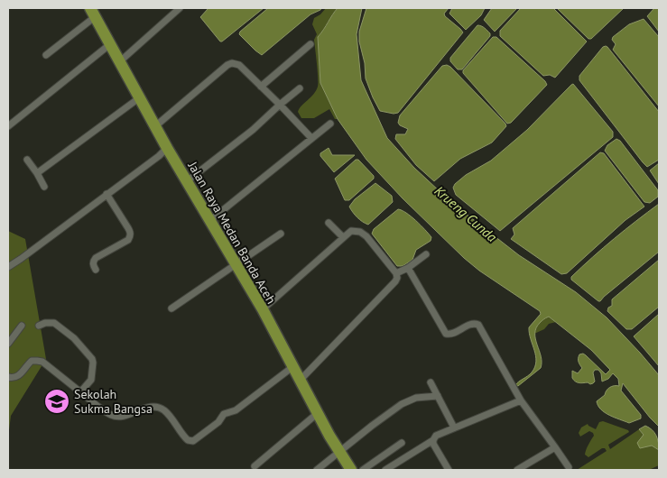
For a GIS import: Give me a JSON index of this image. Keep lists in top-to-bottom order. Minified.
{"streets":{"highway":["Jalan Raya Medan Banda Aceh"]},"water":["Krueng Cunda"],"places":{"school or university":["Sekolah Sukma Bangsa"]}}
